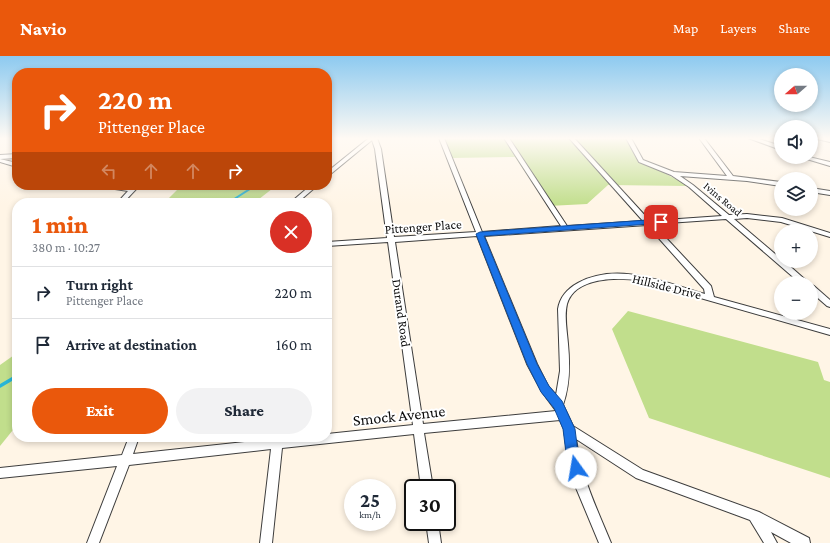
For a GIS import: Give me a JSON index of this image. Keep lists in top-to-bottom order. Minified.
{"streets":{"street":["Ivins Road","Pittenger Place","Hillside Drive","Durand Road","Smock Avenue"]},"crossings":[["Ivins Road","Pittenger Place"],["Pittenger Place","Durand Road"],["Durand Road","Smock Avenue"]],"north":"left","page":{"header":"Navio","nav":["Map","Layers","Share"],"map_buttons":["+","−"],"turn":["220 m","Pittenger Place"],"heading":["1 min","380 m · 10:27"],"list":[{"name":"Turn right","note":"Pittenger Place","value":"220 m"},{"name":"Arrive at destination","value":"160 m"}],"buttons":["Exit","Share"],"speed":"25 km/h","limit":"30"}}
